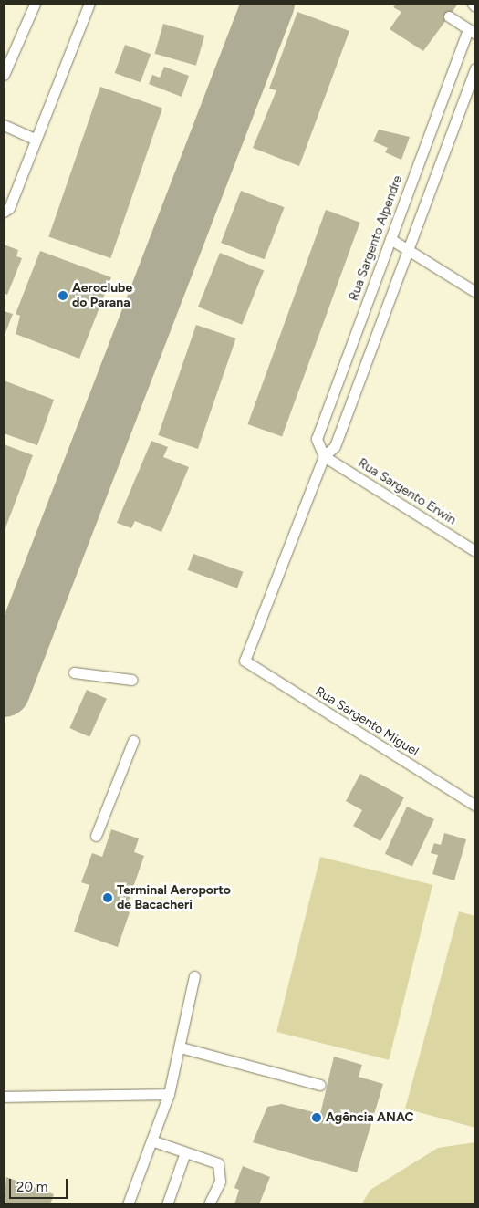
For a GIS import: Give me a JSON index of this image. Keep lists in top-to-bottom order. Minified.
{"streets":{"lane":["Rua Sargento Alpendre","Rua Sargento Erwin","Rua Sargento Miguel"]},"crossings":[["Rua Sargento Alpendre","Rua Sargento Erwin"],["Rua Sargento Alpendre","Rua Sargento Miguel"],["Rua Sargento Erwin","Rua Sargento Miguel"]],"places":["Aeroclube do Parana","Terminal Aeroporto de Bacacheri","Agência ANAC"],"scale_bar":"20 m"}
